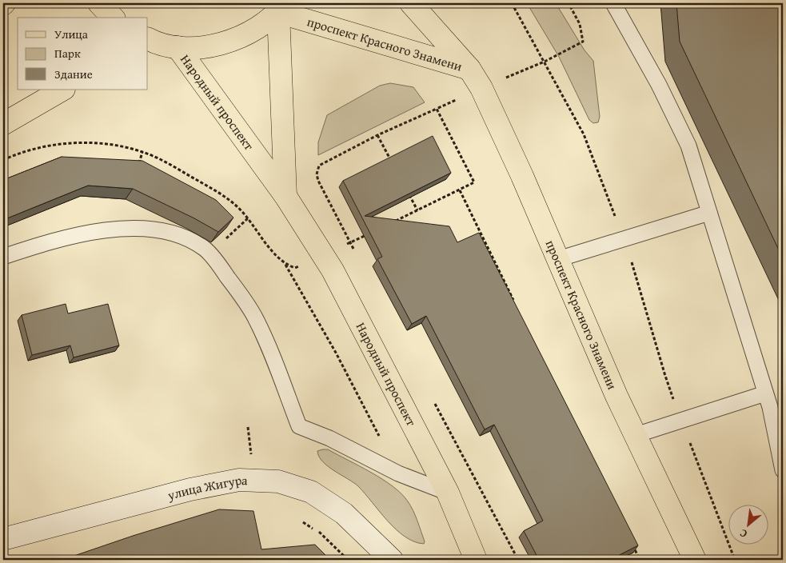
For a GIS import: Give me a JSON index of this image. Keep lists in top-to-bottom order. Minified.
{"streets":{"main road":["проспект Красного Знамени","Народный проспект","улица Жигура"]},"legend":["Улица","Парк","Здание"],"north":"bottom left"}
